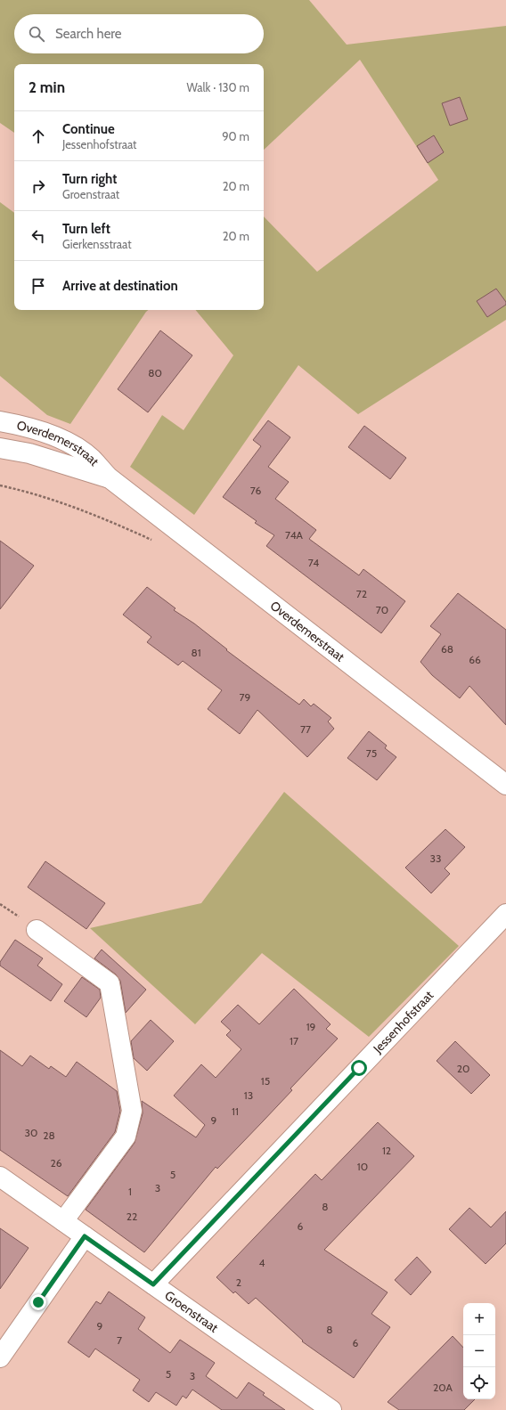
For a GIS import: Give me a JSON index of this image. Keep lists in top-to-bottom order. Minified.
{"streets":{"street":["Overdemerstraat","Jessenhofstraat","Groenstraat"]},"crossings":[["Jessenhofstraat","Groenstraat"]],"house_numbers":["80","76","74A","74","72","70","68","81","66","79","77","75","33","19","17","20","15","13","11","9","30","28","12","26","10","5","3","1","8","22","6","4","2","9","8","7","6","5","3","20A"],"page":{"search":"Search here","heading":["2 min","Walk · 130 m"],"list":[["Continue","Jessenhofstraat","90 m"],["Turn right","Groenstraat","20 m"],["Turn left","Gierkensstraat","20 m"],"Arrive at destination"],"map_buttons":["+","−"]}}
